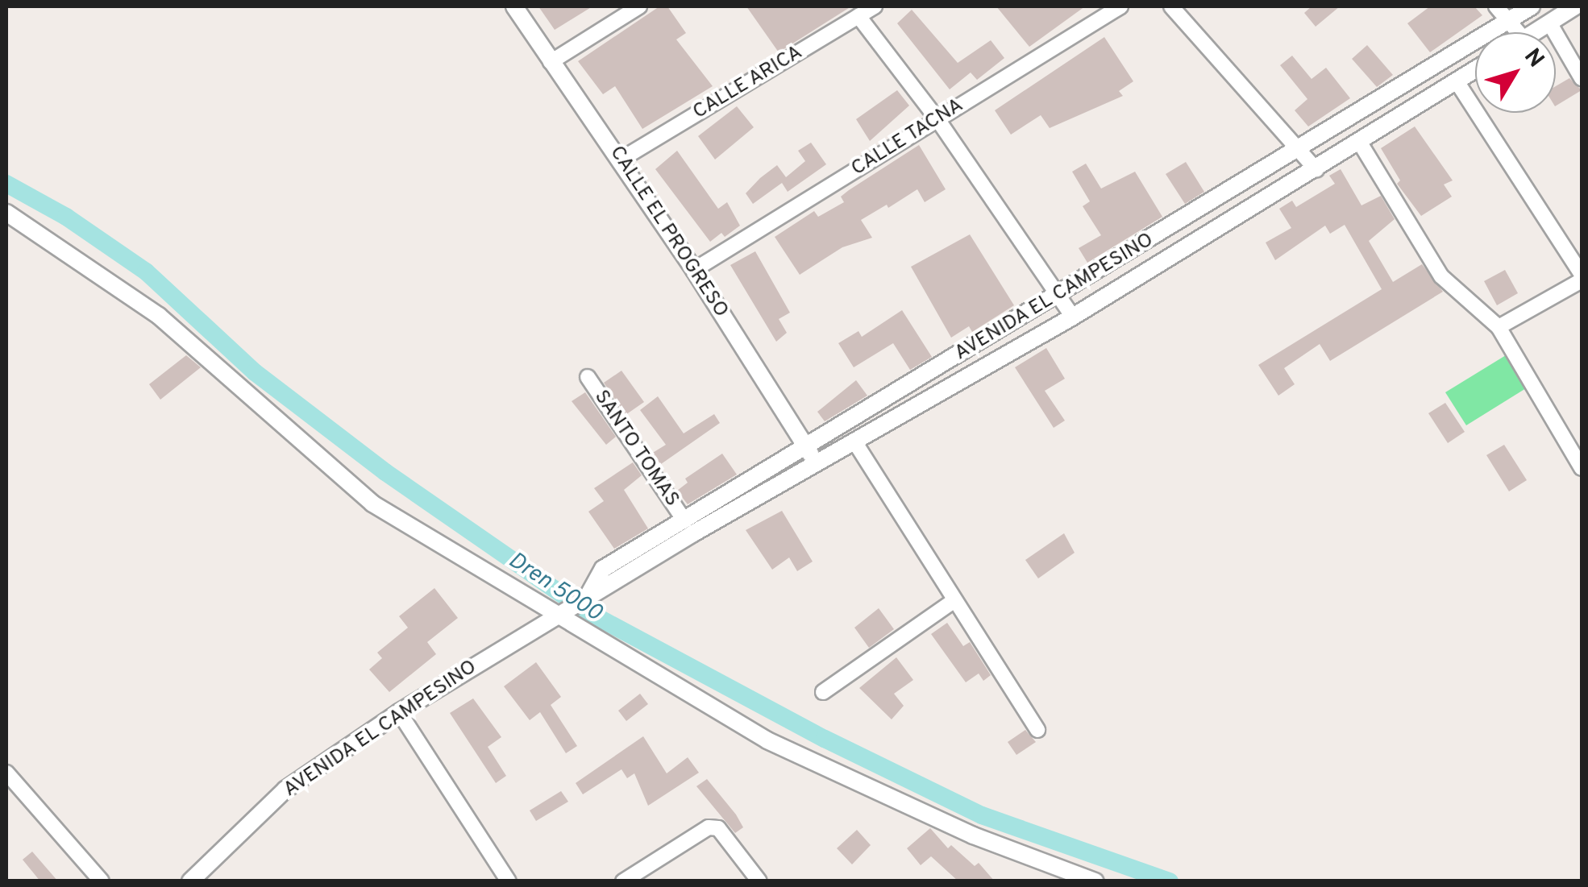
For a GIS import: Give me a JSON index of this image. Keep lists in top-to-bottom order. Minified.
{"streets":{"street":["CALLE ARICA","CALLE TACNA","CALLE EL PROGRESO","AVENIDA EL CAMPESINO","SANTO TOMAS"]},"crossings":[["CALLE ARICA","CALLE EL PROGRESO"],["CALLE TACNA","CALLE EL PROGRESO"],["CALLE EL PROGRESO","AVENIDA EL CAMPESINO"],["AVENIDA EL CAMPESINO","SANTO TOMAS"]],"water":["Dren 5000"],"north":"top right"}
